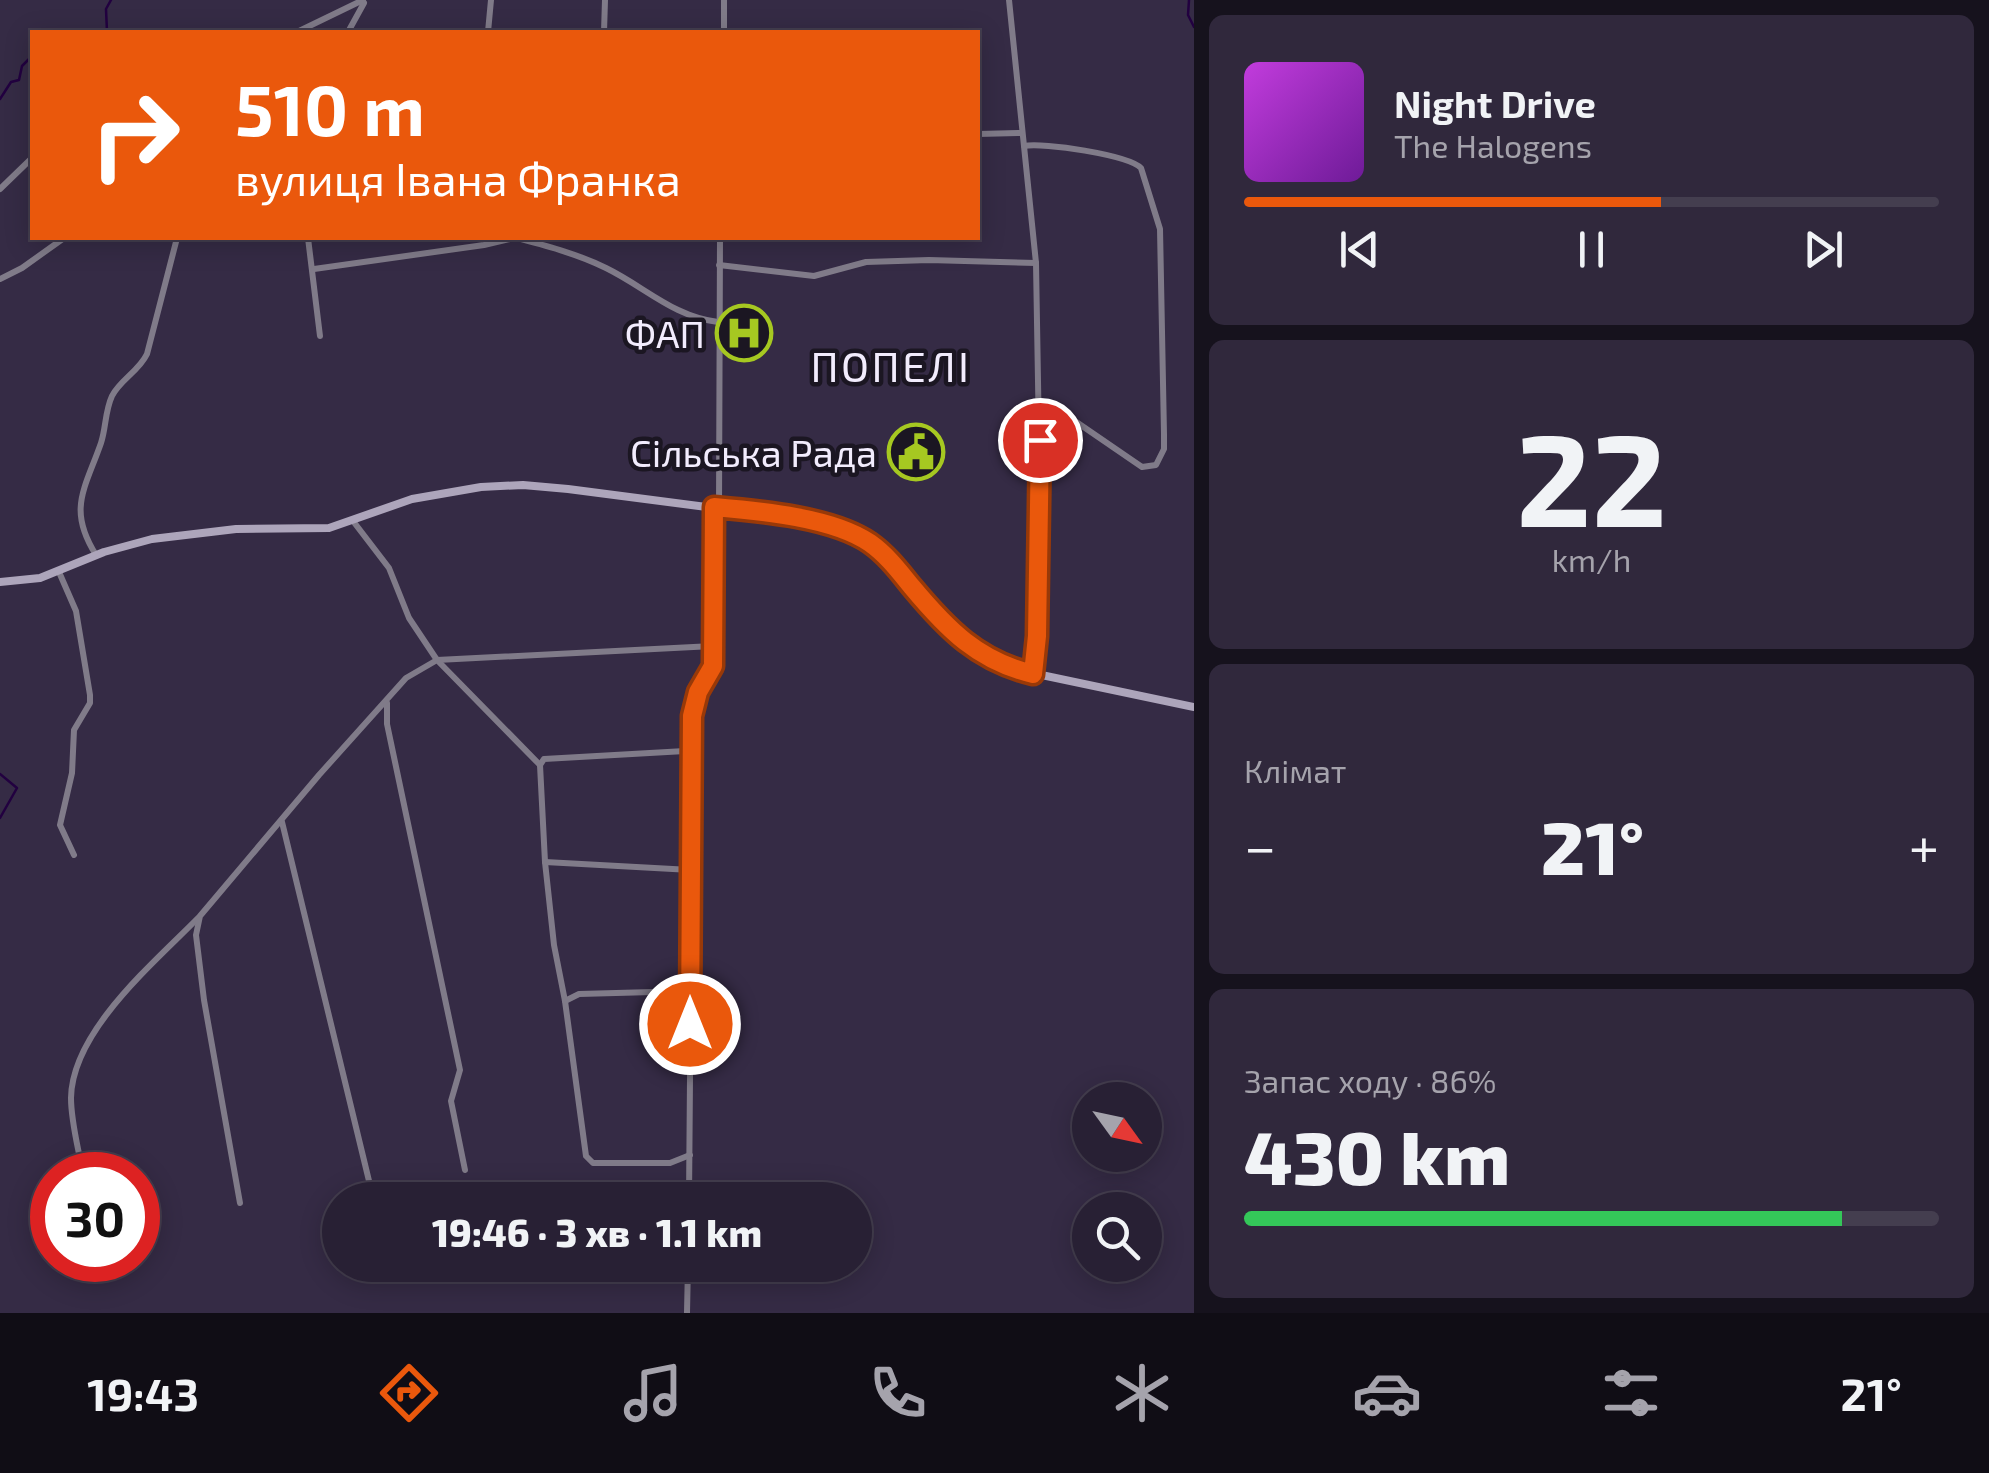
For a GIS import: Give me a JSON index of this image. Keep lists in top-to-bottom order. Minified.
{"districts":["ПОПЕЛІ"],"places":{"hospital":["ФАП"],"public building":["Сільська Рада"]},"north":"bottom right","page":{"turn":["510 m","вулиця Івана Франка"],"song":["Night Drive","The Halogens"],"tile":[["22","km/h"],"Клімат",["Запас ходу · 86%","430 km"]],"heat":["−","21°","+"],"limit":"30","trip":"19:46 · 3 хв · 1.1 km","tabs":["19:43","21°"]}}
